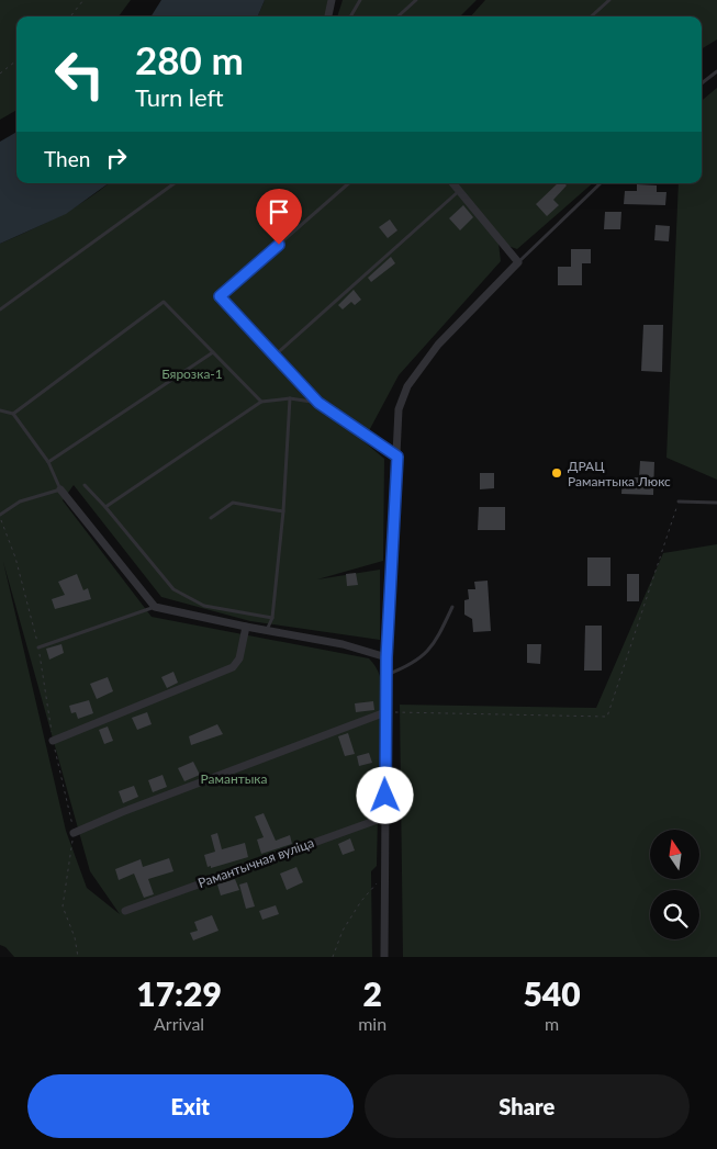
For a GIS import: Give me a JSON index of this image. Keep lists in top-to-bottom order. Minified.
{"streets":{"street":["Рамантычная вуліца"]},"parks":["Бярозка-1","Рамантыка"],"places":["ДРАЦ Рамантыка Люкс"],"north":"top","page":{"turn":["280 m","Turn left"],"then":"Then","eta":["17:29","Arrival","2","min","540","m"],"buttons":["Exit","Share"]}}
